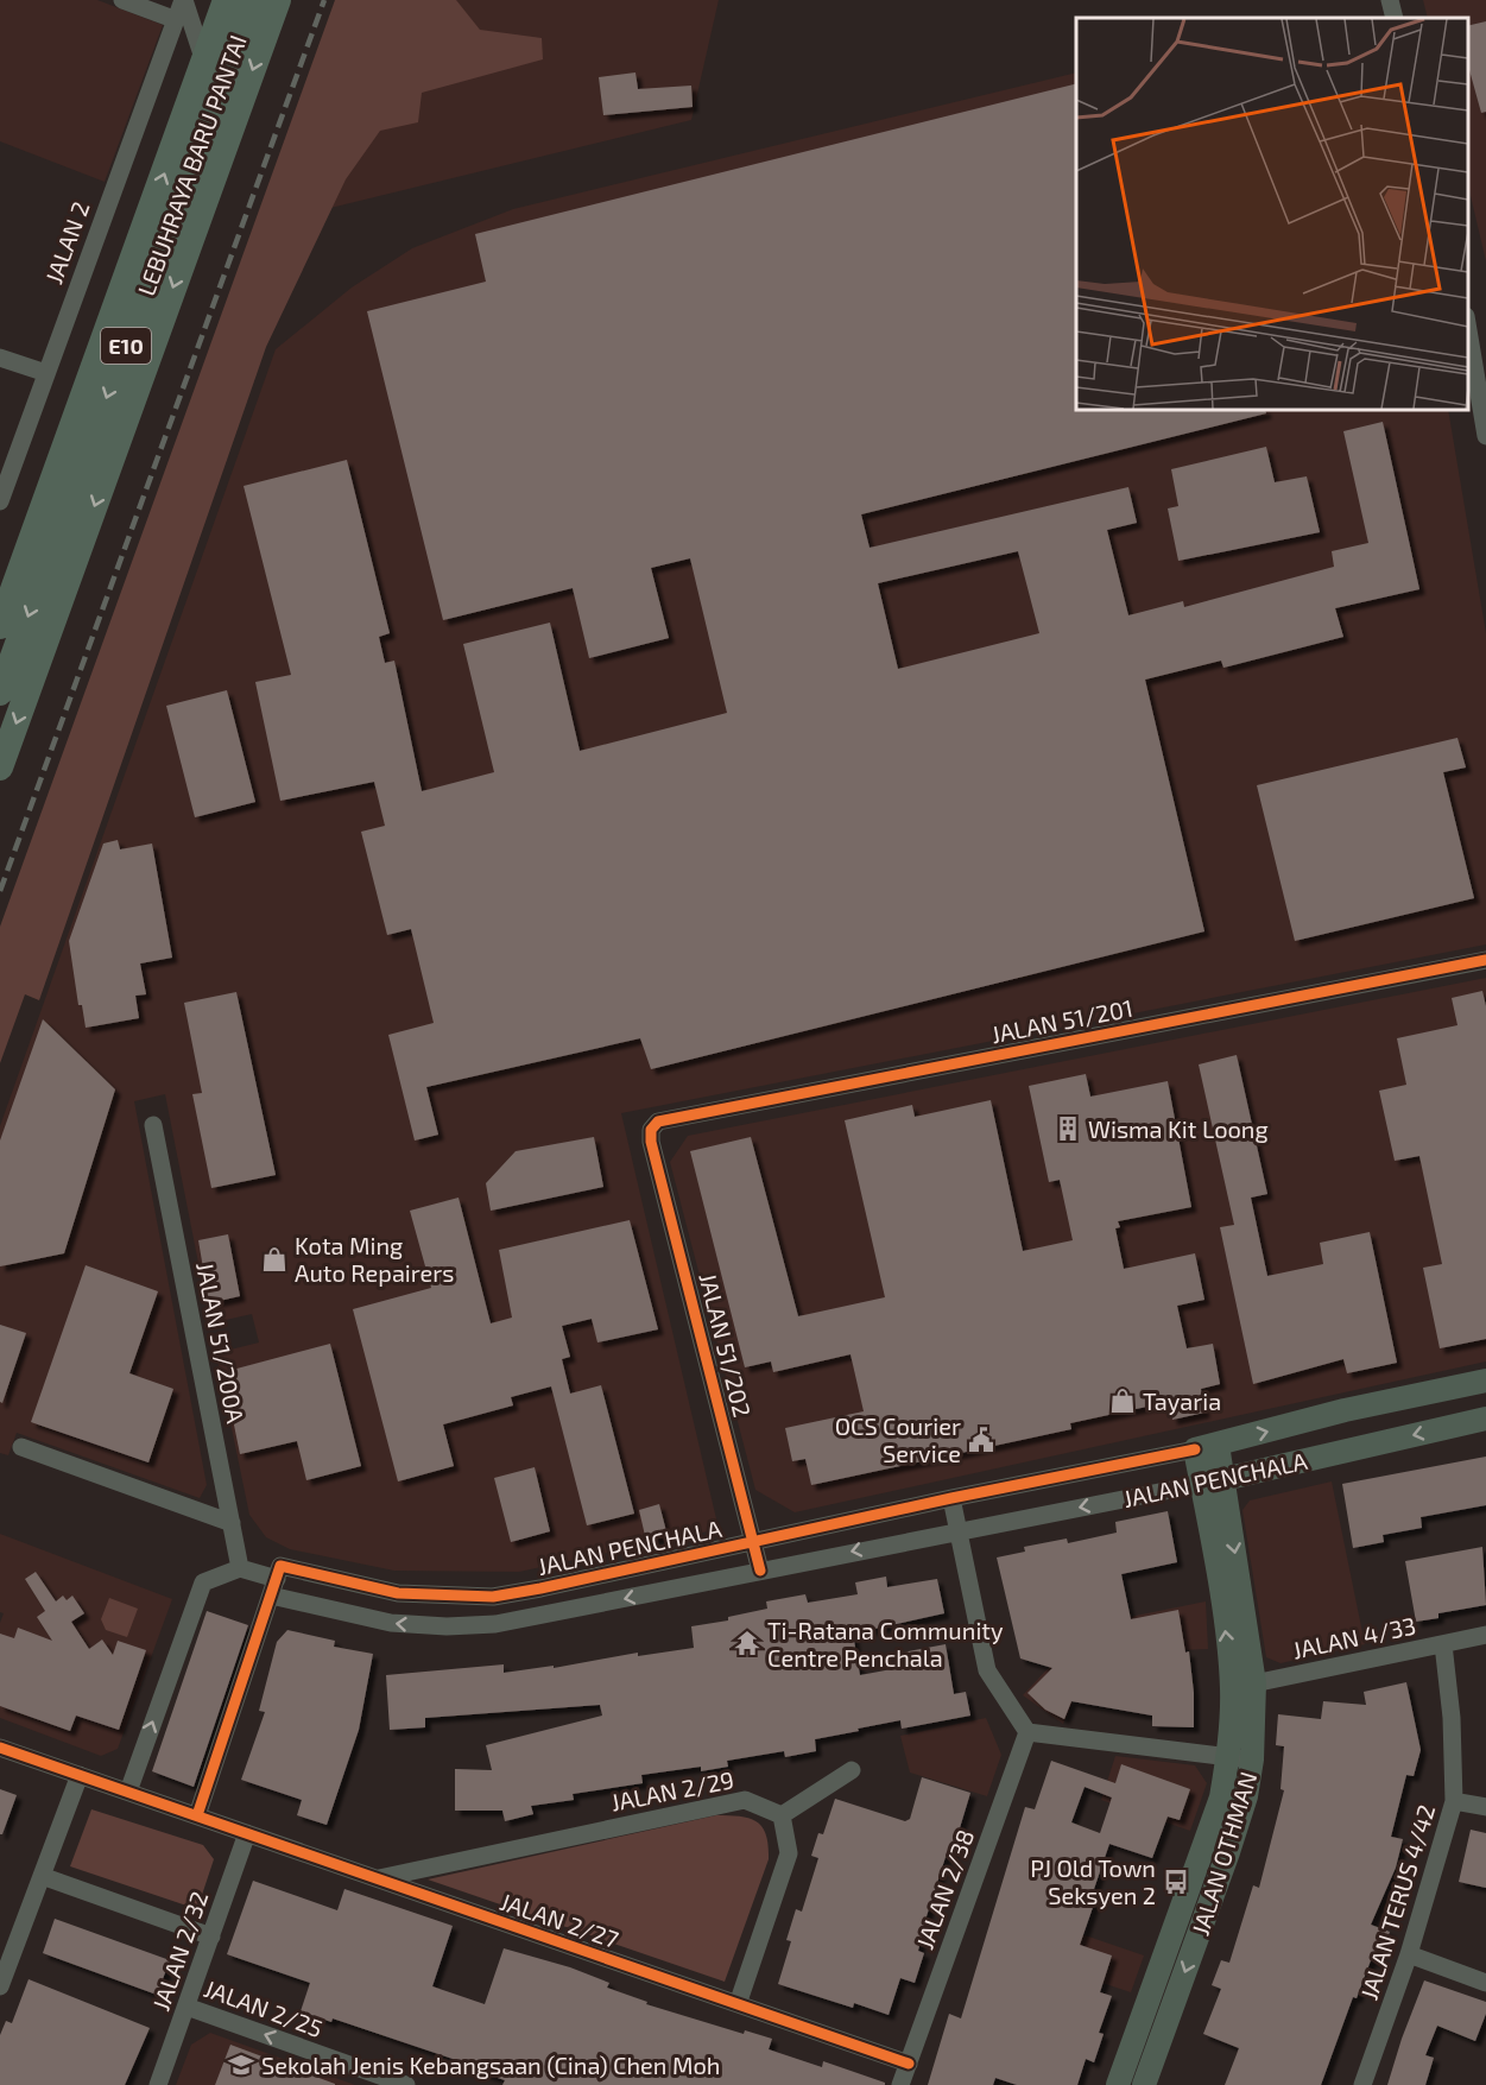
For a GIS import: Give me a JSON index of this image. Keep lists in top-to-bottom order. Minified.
{"streets":{"highway":["LEBUHRAYA BARU PANTAI","E10"],"main road":["JALAN PENCHALA","JALAN OTHMAN"],"street":["JALAN 2","JALAN 51/201","JALAN 51/200A","JALAN 51/202","JALAN 4/33","JALAN 2/29","JALAN 2/38","JALAN TERUS 4/42","JALAN 2/27","JALAN 2/32","JALAN 2/25"]},"crossings":[["JALAN 51/201","JALAN 51/202"],["JALAN 51/200A","JALAN PENCHALA"],["JALAN 51/202","JALAN PENCHALA"],["JALAN PENCHALA","JALAN OTHMAN"],["JALAN 4/33","JALAN OTHMAN"],["JALAN 4/33","JALAN TERUS 4/42"],["JALAN 2/29","JALAN 2/27"],["JALAN 2/38","JALAN 2/27"],["JALAN 2/27","JALAN 2/32"],["JALAN 2/32","JALAN 2/25"]],"one_way":["JALAN 2/25"],"places":{"building":["Wisma Kit Loong"],"shop":["Kota Ming Auto Repairers","Tayaria"],"public building":["OCS Courier Service"],"temple":["Ti-Ratana Community Centre Penchala"],"bus stop":["PJ Old Town Seksyen 2"],"school or university":["Sekolah Jenis Kebangsaan (Cina) Chen Moh"]}}
